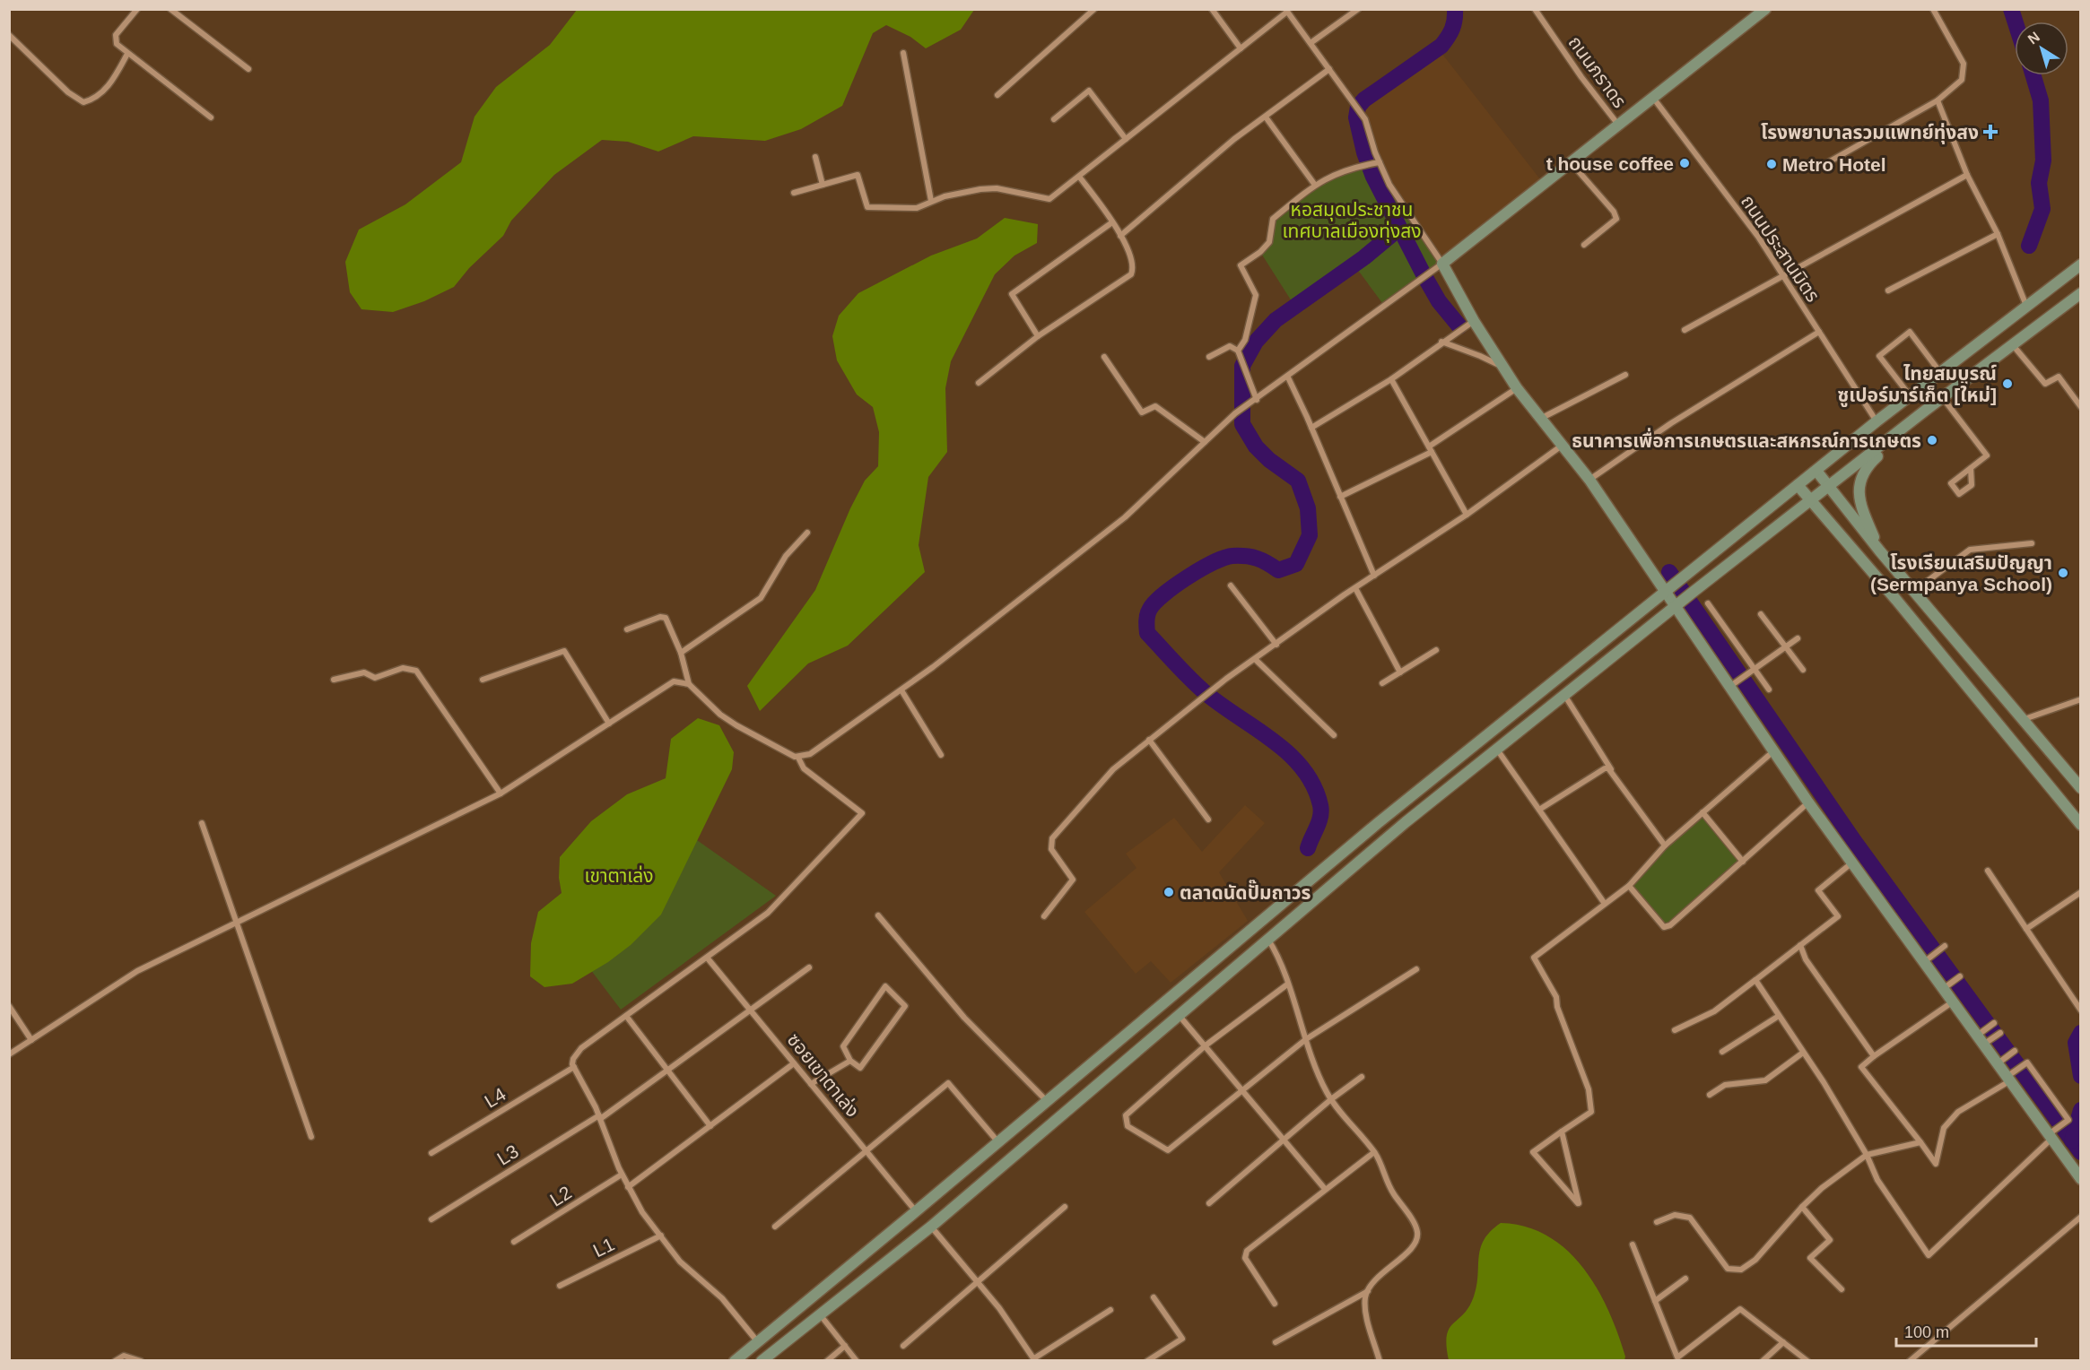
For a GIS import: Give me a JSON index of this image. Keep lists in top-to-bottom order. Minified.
{"streets":{"street":["ถนนภราดร","ถนนประสานมิตร","ซอยเขาตาเล่ง","L4","L3","L2","L1"]},"crossings":[["ซอยเขาตาเล่ง","L3"]],"parks":["หอสมุดประชาชน เทศบาลเมืองทุ่งสง","เขาตาเล่ง"],"places":{"health":["โรงพยาบาลรวมแพทย์ทุ่งสง"],"other":["t house coffee","Metro Hotel","ไทยสมบูรณ์ ซูเปอร์มาร์เก็ต [ใหม่]","ธนาคารเพื่อการเกษตรและสหกรณ์การเกษตร","โรงเรียนเสริมปัญญา (Sermpanya School)","ตลาดนัดปั๊มถาวร"]},"scale_bar":"100 m","north":"top left"}
